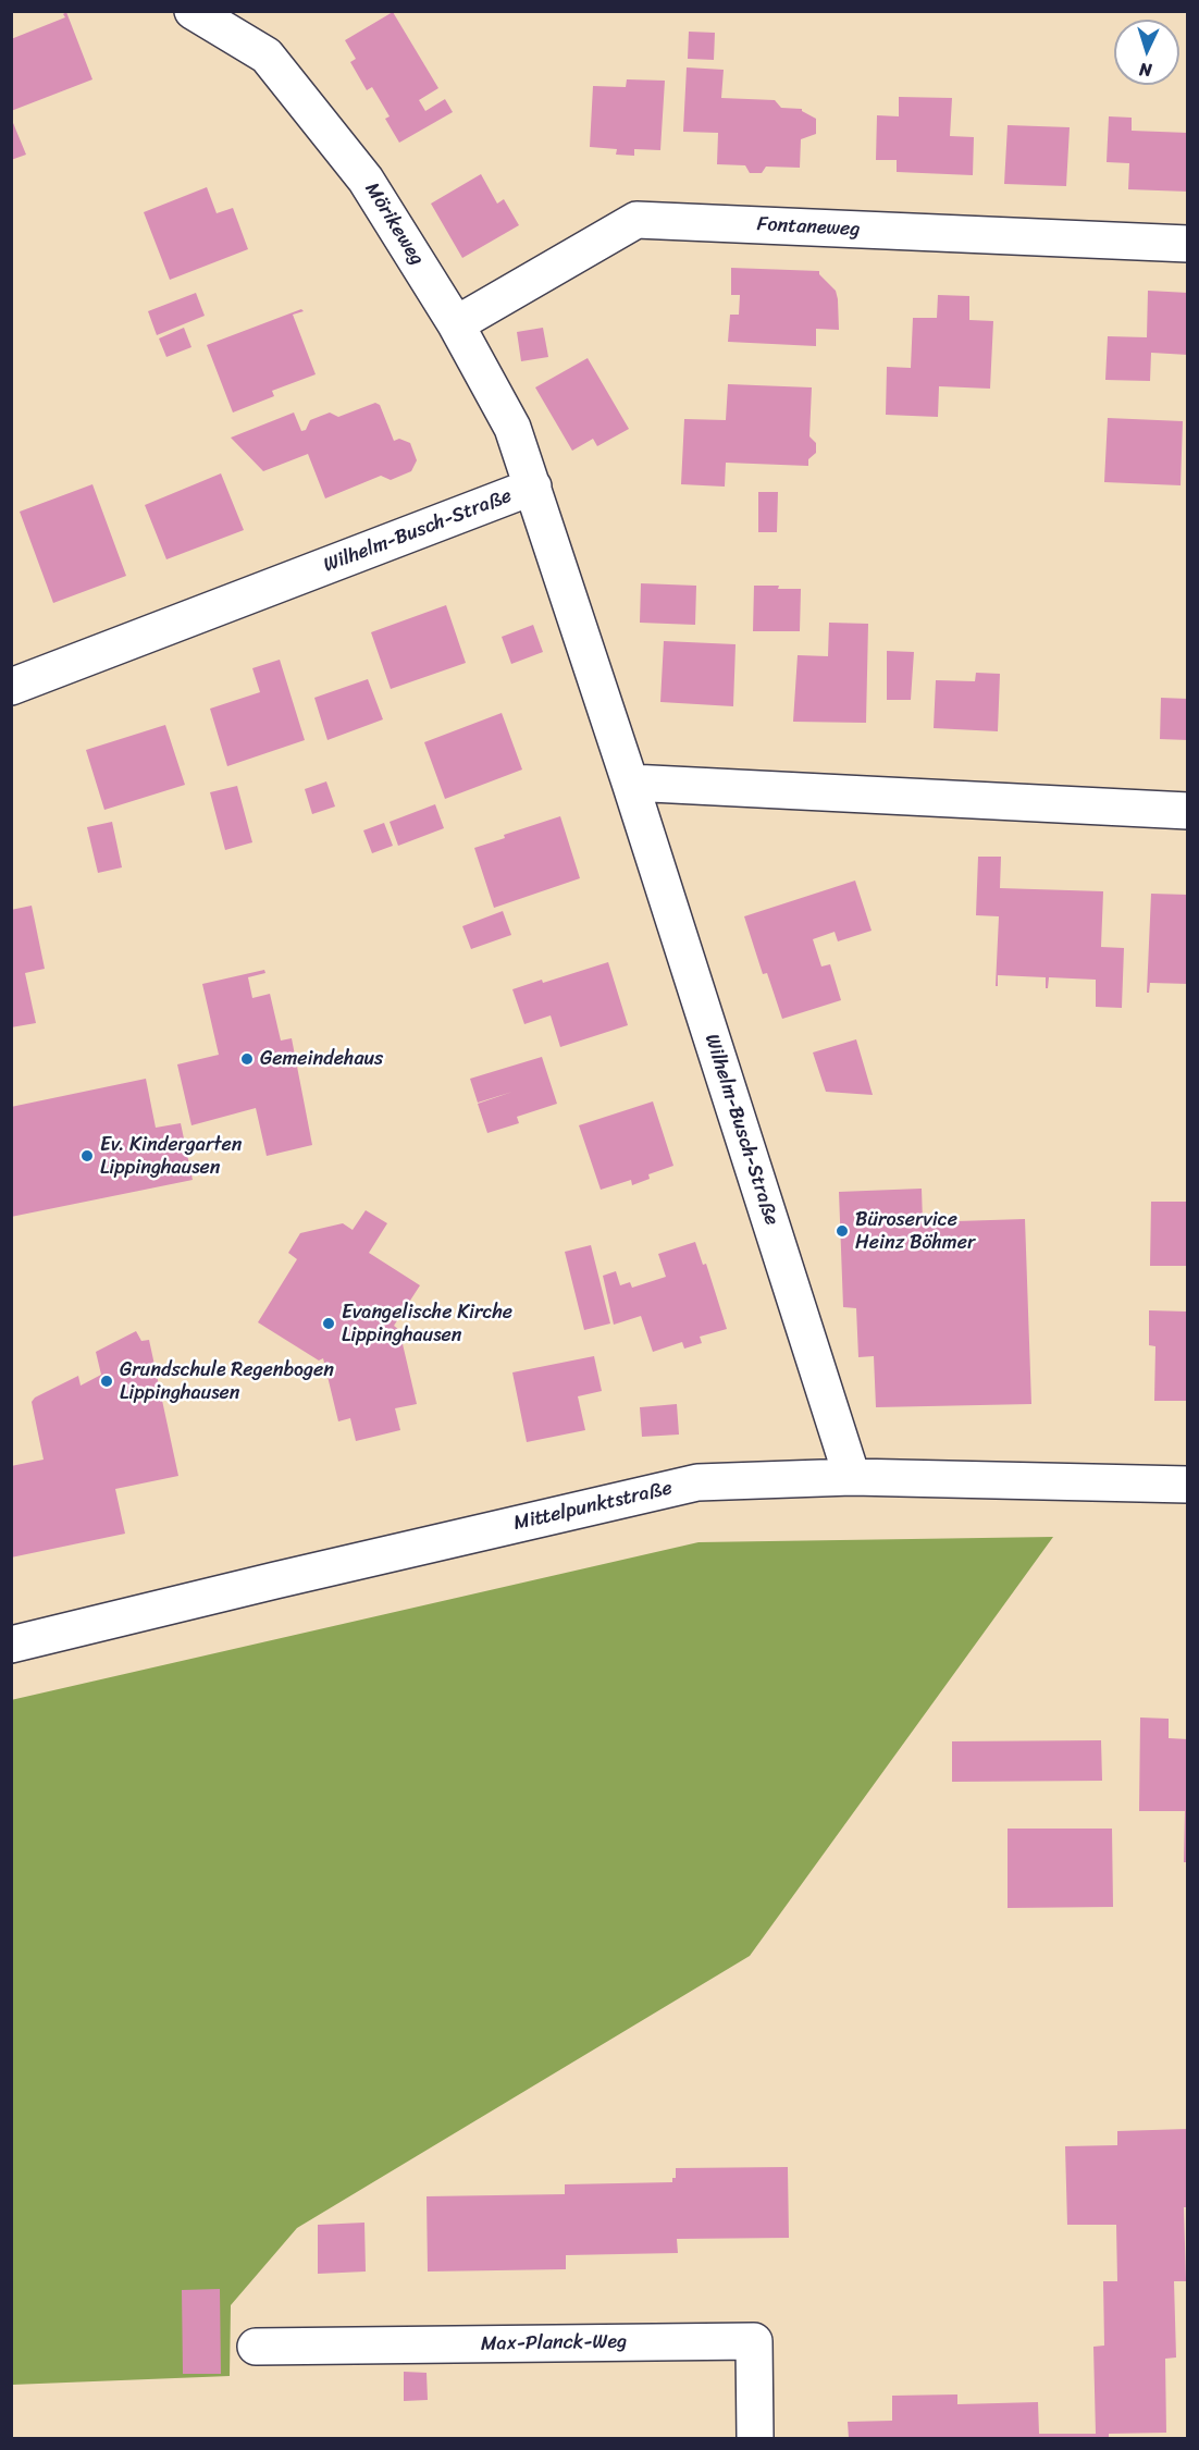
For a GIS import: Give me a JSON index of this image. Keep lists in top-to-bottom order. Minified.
{"streets":{"street":["Mörikeweg","Fontaneweg","Wilhelm-Busch-Straße","Mittelpunktstraße","Max-Planck-Weg"]},"crossings":[["Mörikeweg","Fontaneweg"],["Mörikeweg","Wilhelm-Busch-Straße"],["Wilhelm-Busch-Straße","Mittelpunktstraße"]],"places":["Gemeindehaus","Ev. Kindergarten Lippinghausen","Büroservice Heinz Böhmer","Evangelische Kirche Lippinghausen","Grundschule Regenbogen Lippinghausen"],"north":"bottom"}
